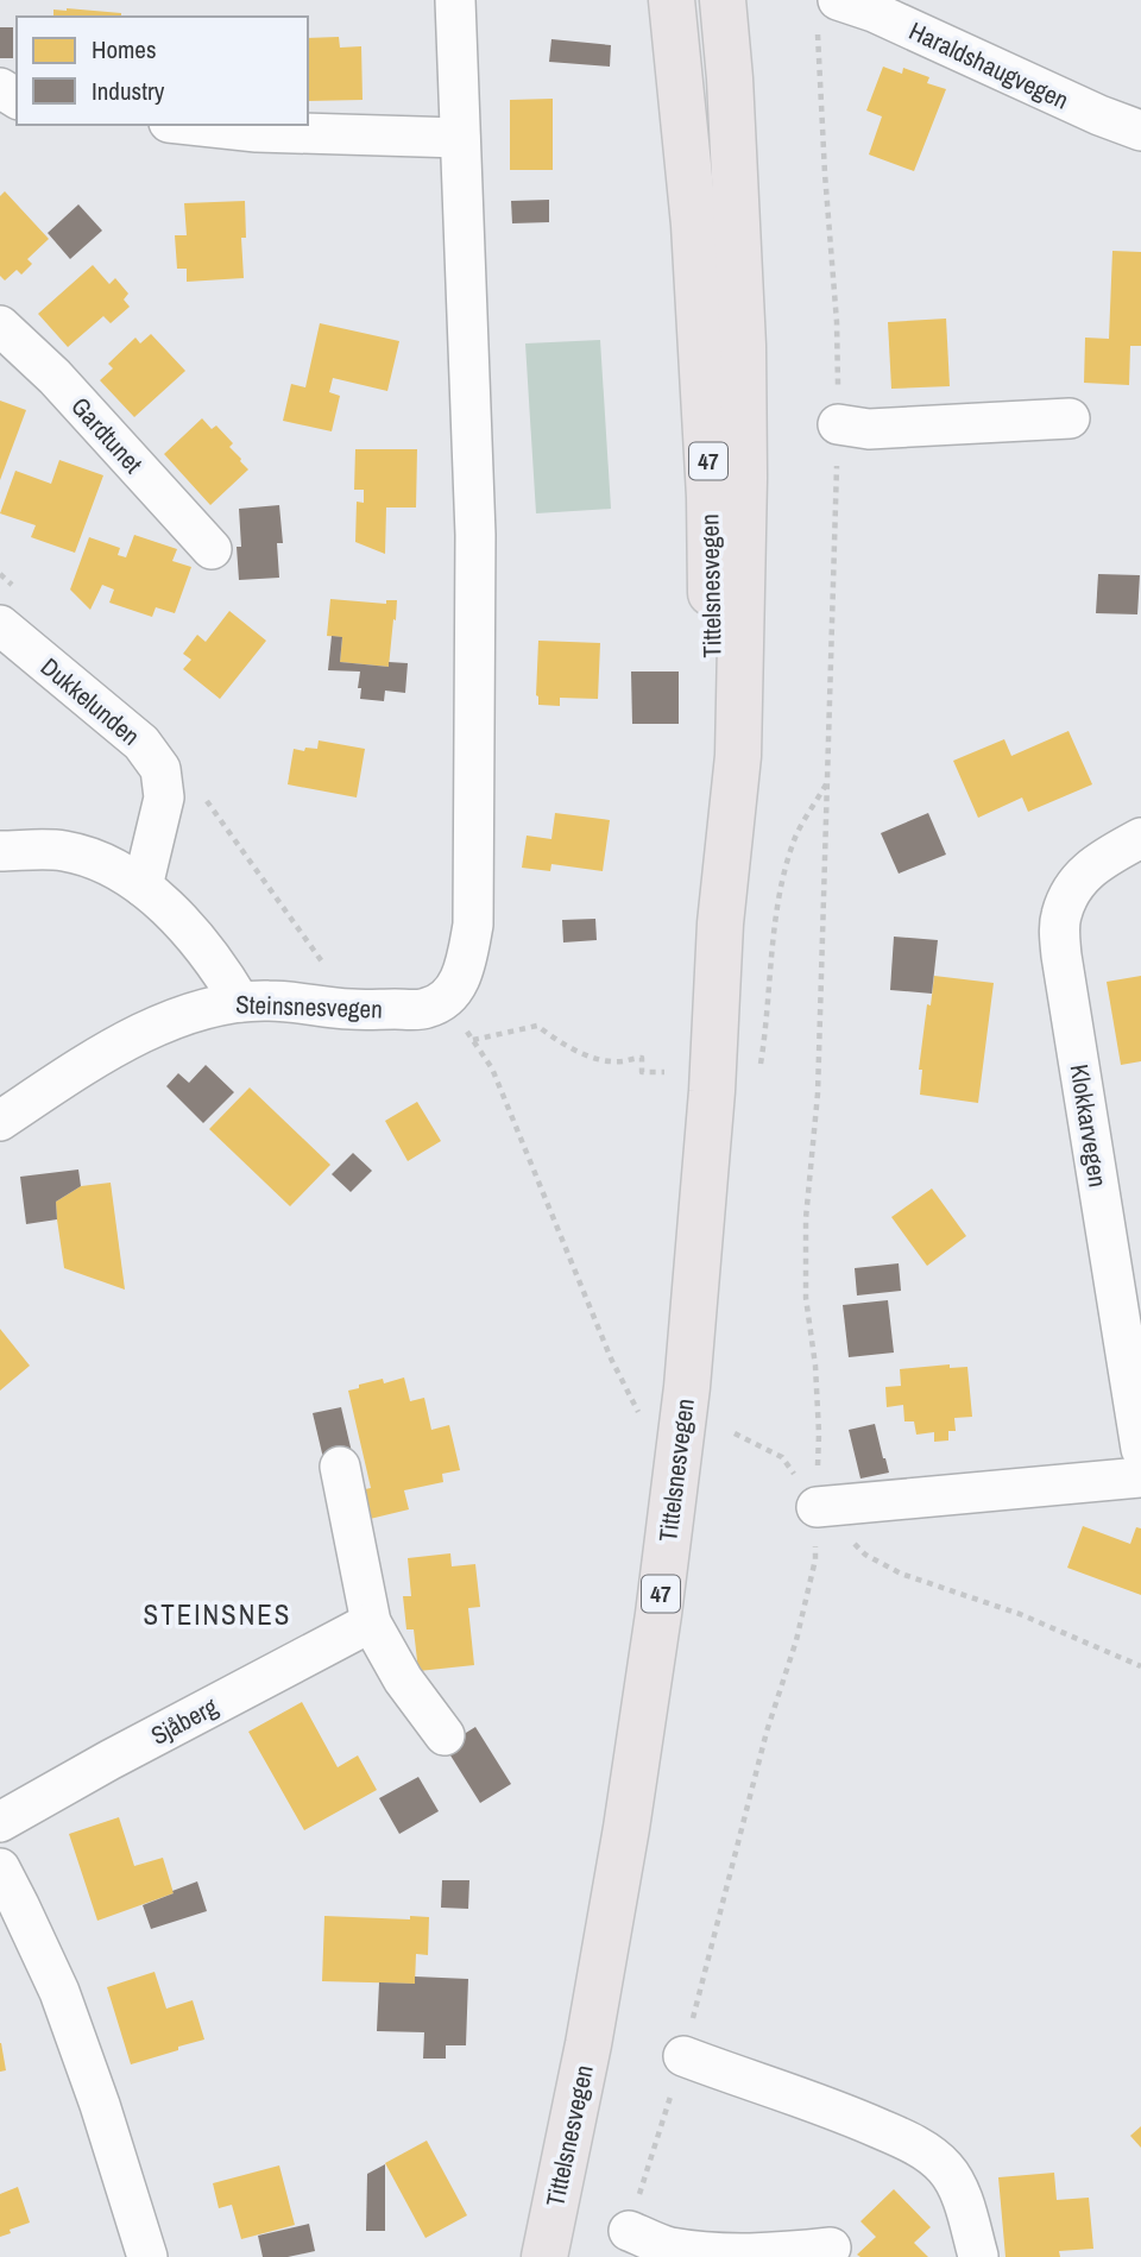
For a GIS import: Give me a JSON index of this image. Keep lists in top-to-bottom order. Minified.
{"streets":{"main road":["47","Tittelsnesvegen"],"street":["Haraldshaugvegen","Gardtunet","Dukkelunden","Steinsnesvegen","Klokkarvegen","Sjåberg"]},"crossings":[["47","Tittelsnesvegen"]],"districts":["STEINSNES"],"legend":["Homes","Industry"]}
